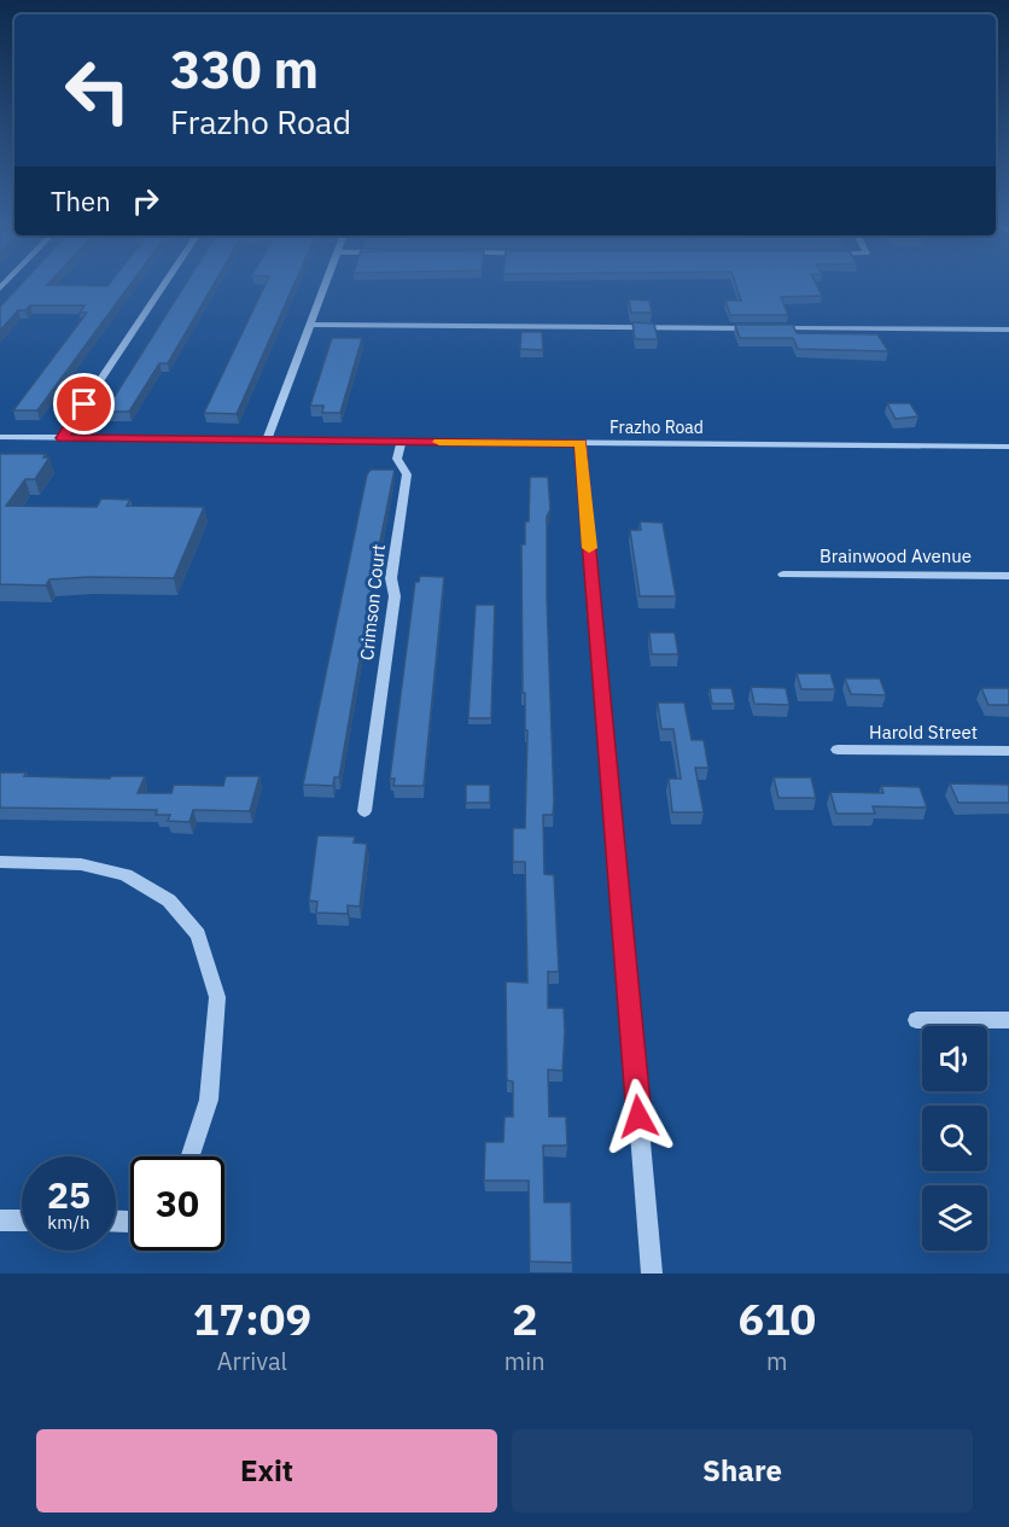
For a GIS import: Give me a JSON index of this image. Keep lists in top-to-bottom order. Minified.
{"streets":{"street":["Frazho Road","Brainwood Avenue","Crimson Court","Harold Street"]},"crossings":[["Frazho Road","Crimson Court"]],"page":{"turn":["330 m","Frazho Road"],"then":"Then","speed":"25 km/h","limit":"30","eta":["17:09","Arrival","2","min","610","m"],"buttons":["Exit","Share"]}}
